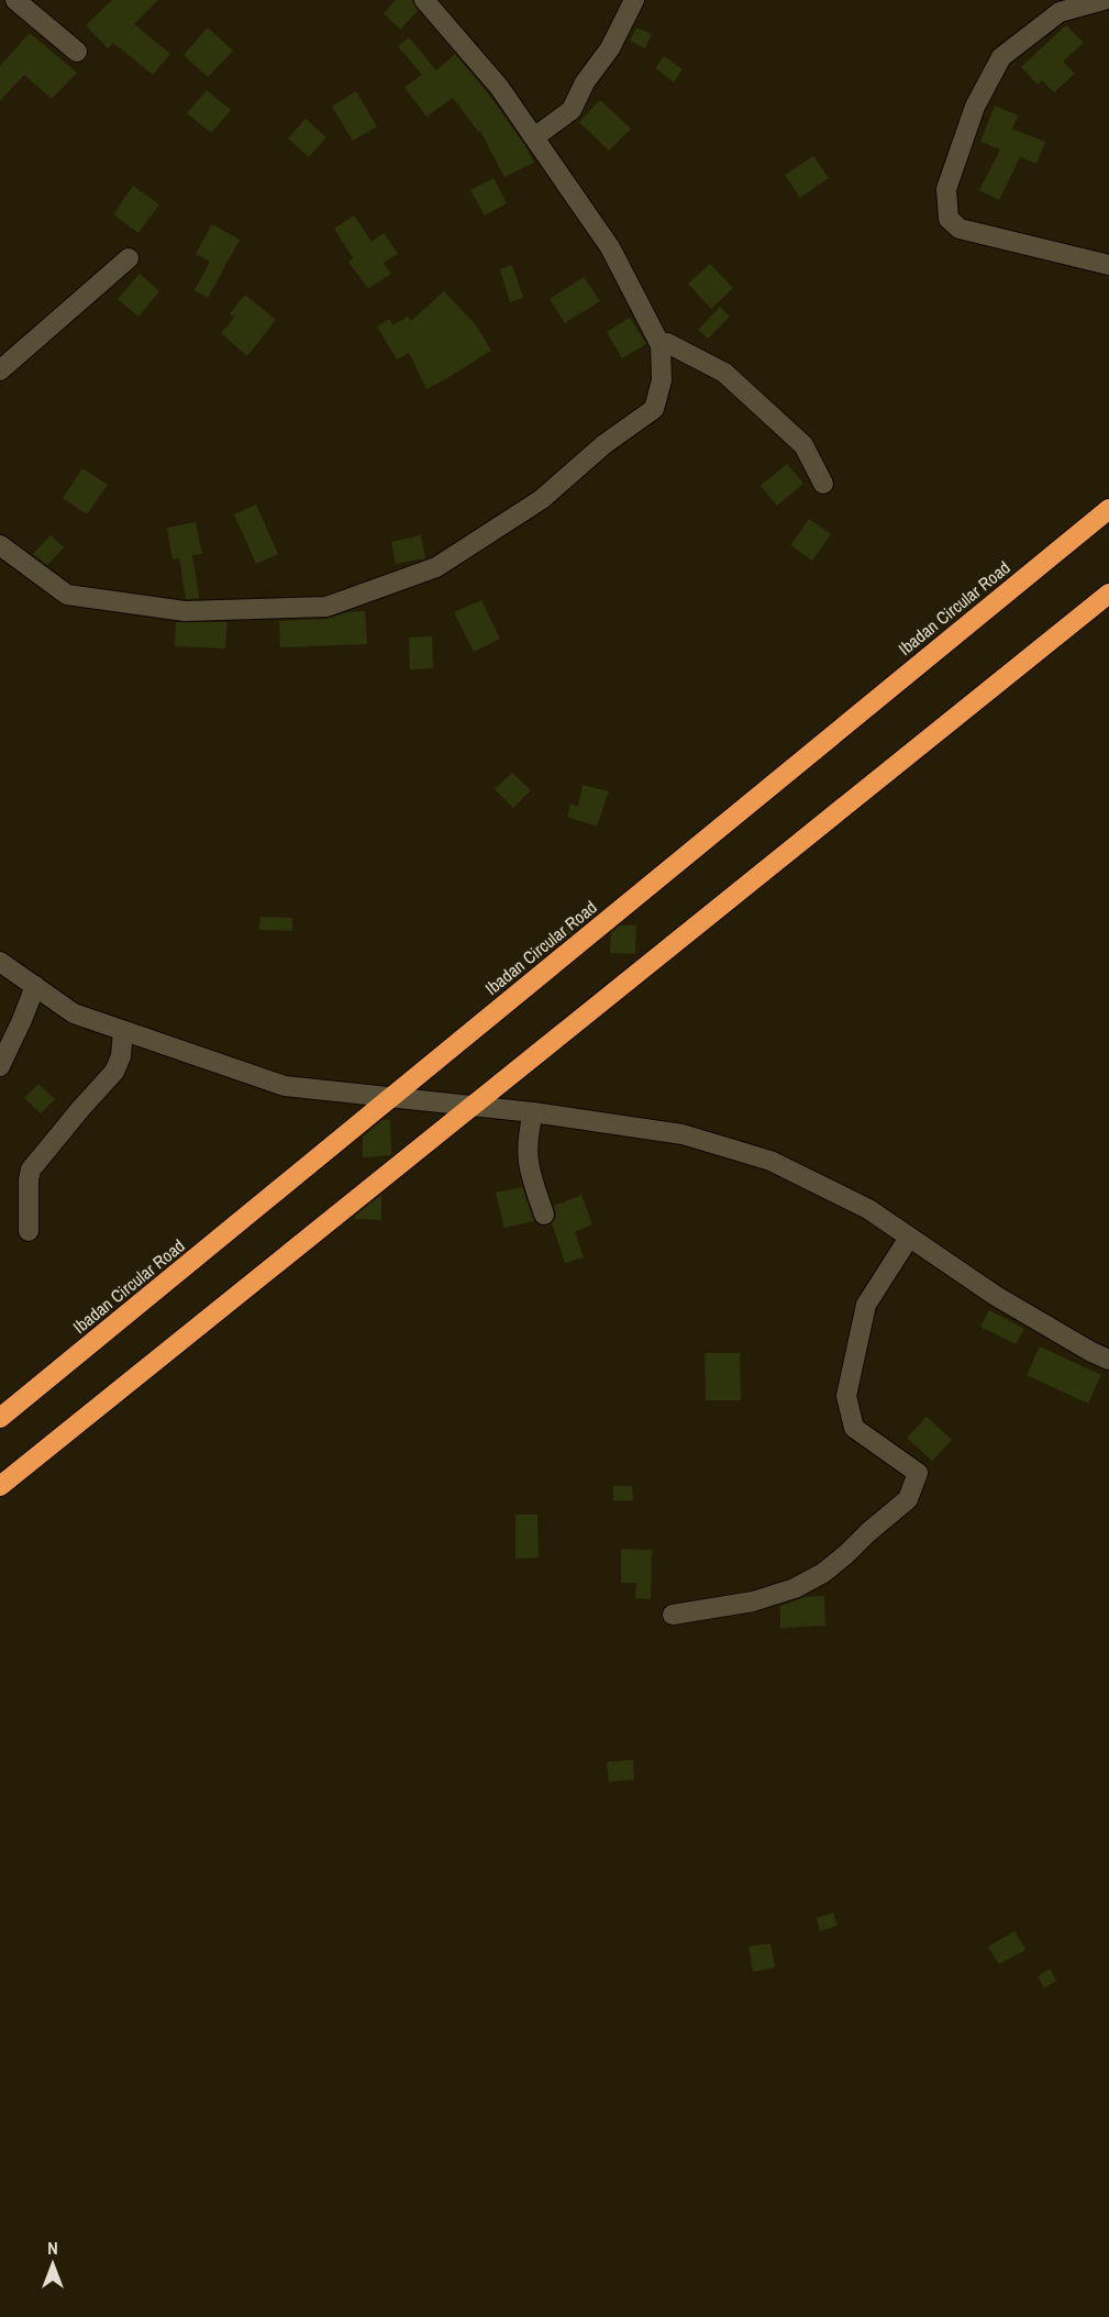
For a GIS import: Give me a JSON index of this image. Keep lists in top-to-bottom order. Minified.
{"streets":{"highway":["Ibadan Circular Road"]},"north":"top"}
